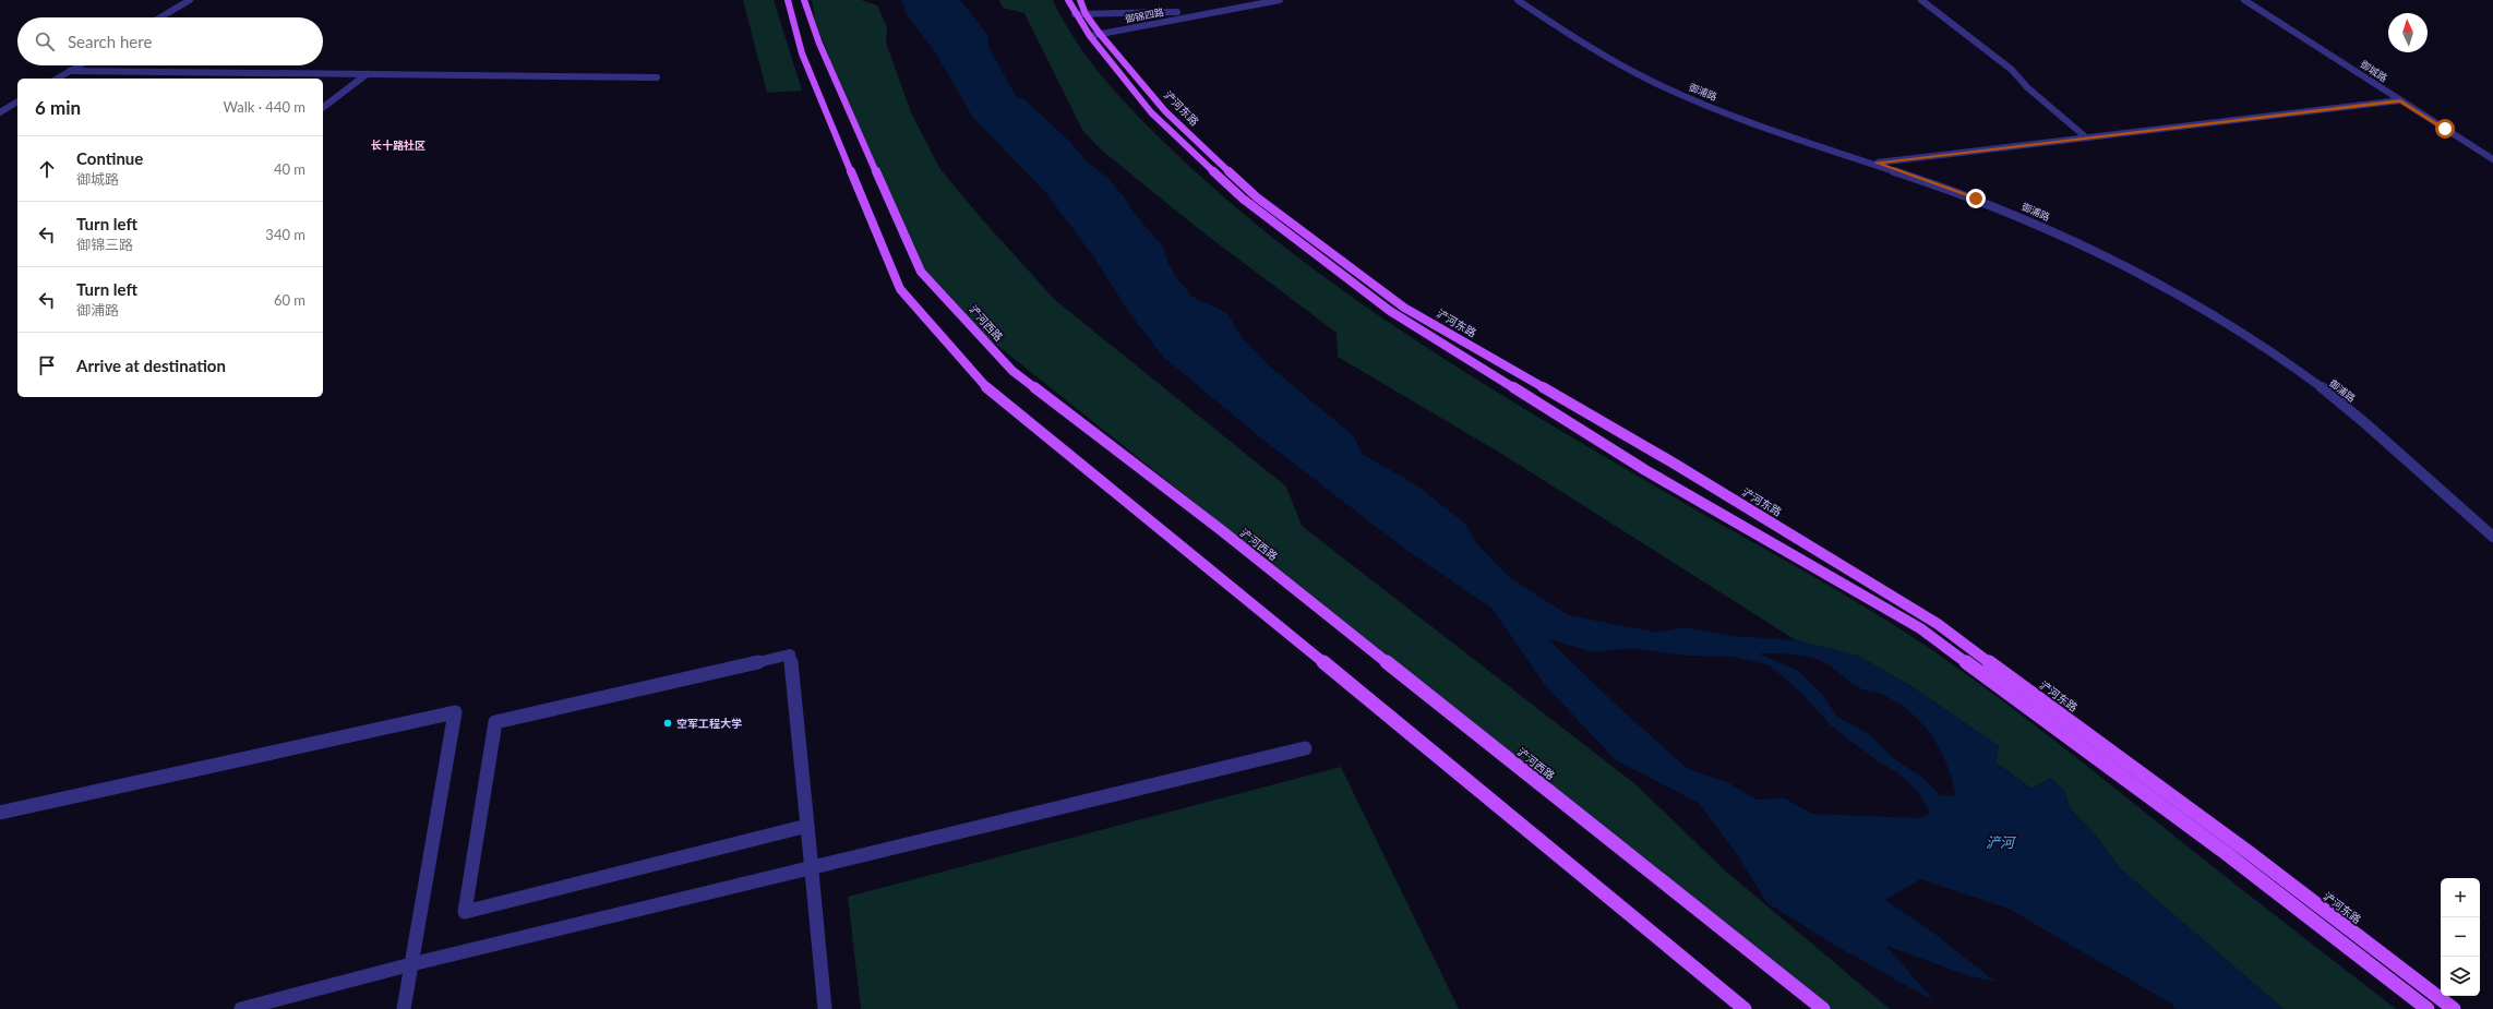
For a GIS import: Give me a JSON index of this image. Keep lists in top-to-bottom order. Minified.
{"streets":{"main road":["浐河东路","浐河西路"],"street":["御锦四路","御城路","御浦路"]},"crossings":[["御锦四路","浐河东路"]],"districts":["长十路社区"],"water":["浐河"],"places":["空军工程大学"],"north":"top","page":{"search":"Search here","heading":["6 min","Walk · 440 m"],"list":[["Continue","御城路","40 m"],["Turn left","御锦三路","340 m"],["Turn left","御浦路","60 m"],"Arrive at destination"],"map_buttons":["+","−"]}}
